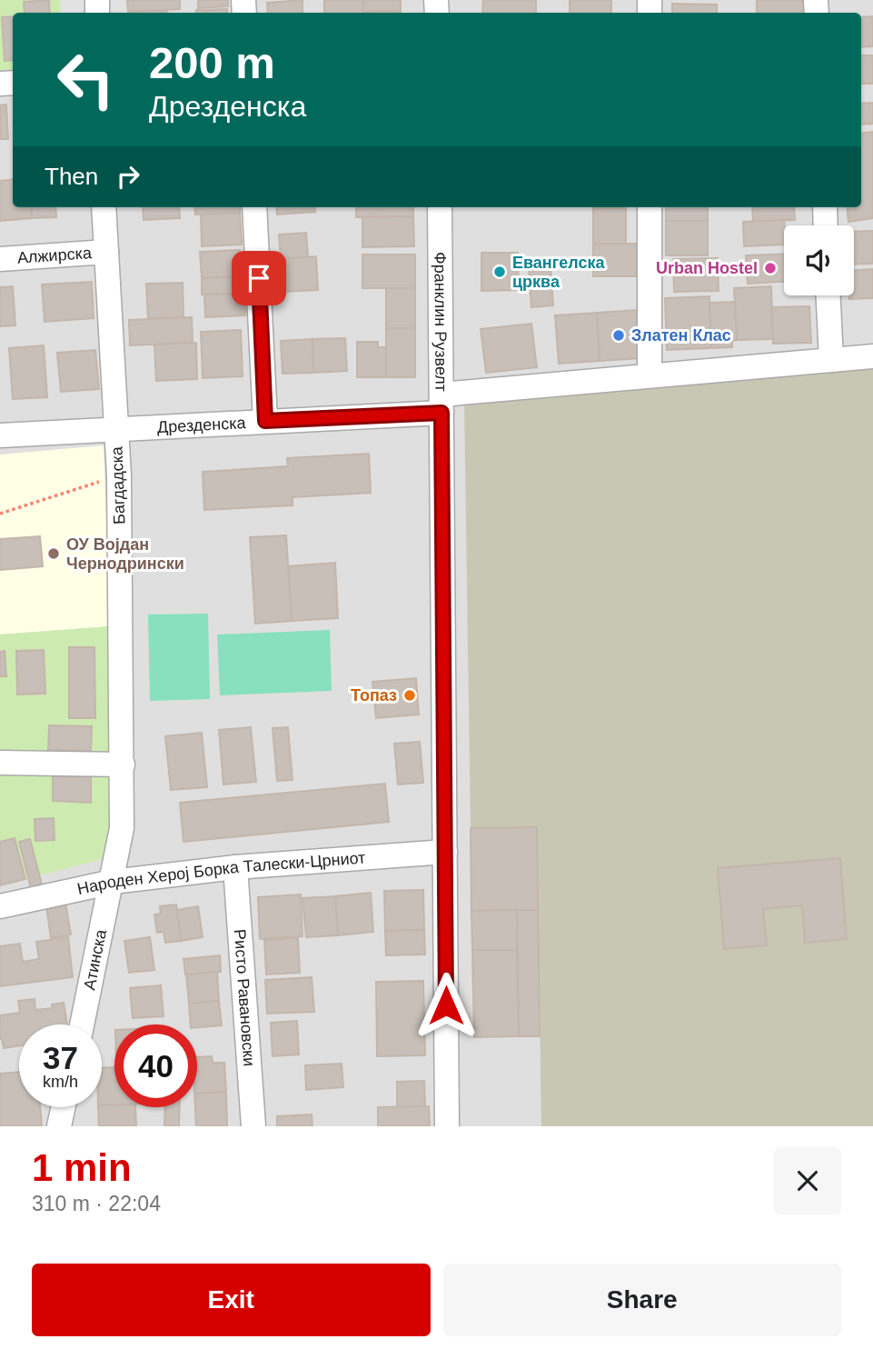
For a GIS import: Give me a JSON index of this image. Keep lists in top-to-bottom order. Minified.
{"streets":{"street":["Алжирска","Франклин Рузвелт","Дрезденска","Багдадска","Народен Херој Борка Талески-Црниот","Атинска","Ристо Равановски"]},"crossings":[["Алжирска","Багдадска"],["Франклин Рузвелт","Дрезденска"],["Франклин Рузвелт","Народен Херој Борка Талески-Црниот"],["Дрезденска","Багдадска"],["Багдадска","Народен Херој Борка Талески-Црниот"],["Багдадска","Атинска"],["Народен Херој Борка Талески-Црниот","Атинска"],["Народен Херој Борка Талески-Црниот","Ристо Равановски"]],"places":["Urban Hostel","Евангелска црква","Златен Клас","ОУ Војдан Чернодрински","Топаз"],"page":{"turn":["200 m","Дрезденска"],"then":"Then","speed":"37 km/h","limit":"40","heading":["1 min","310 m · 22:04"],"buttons":["Exit","Share"]}}
